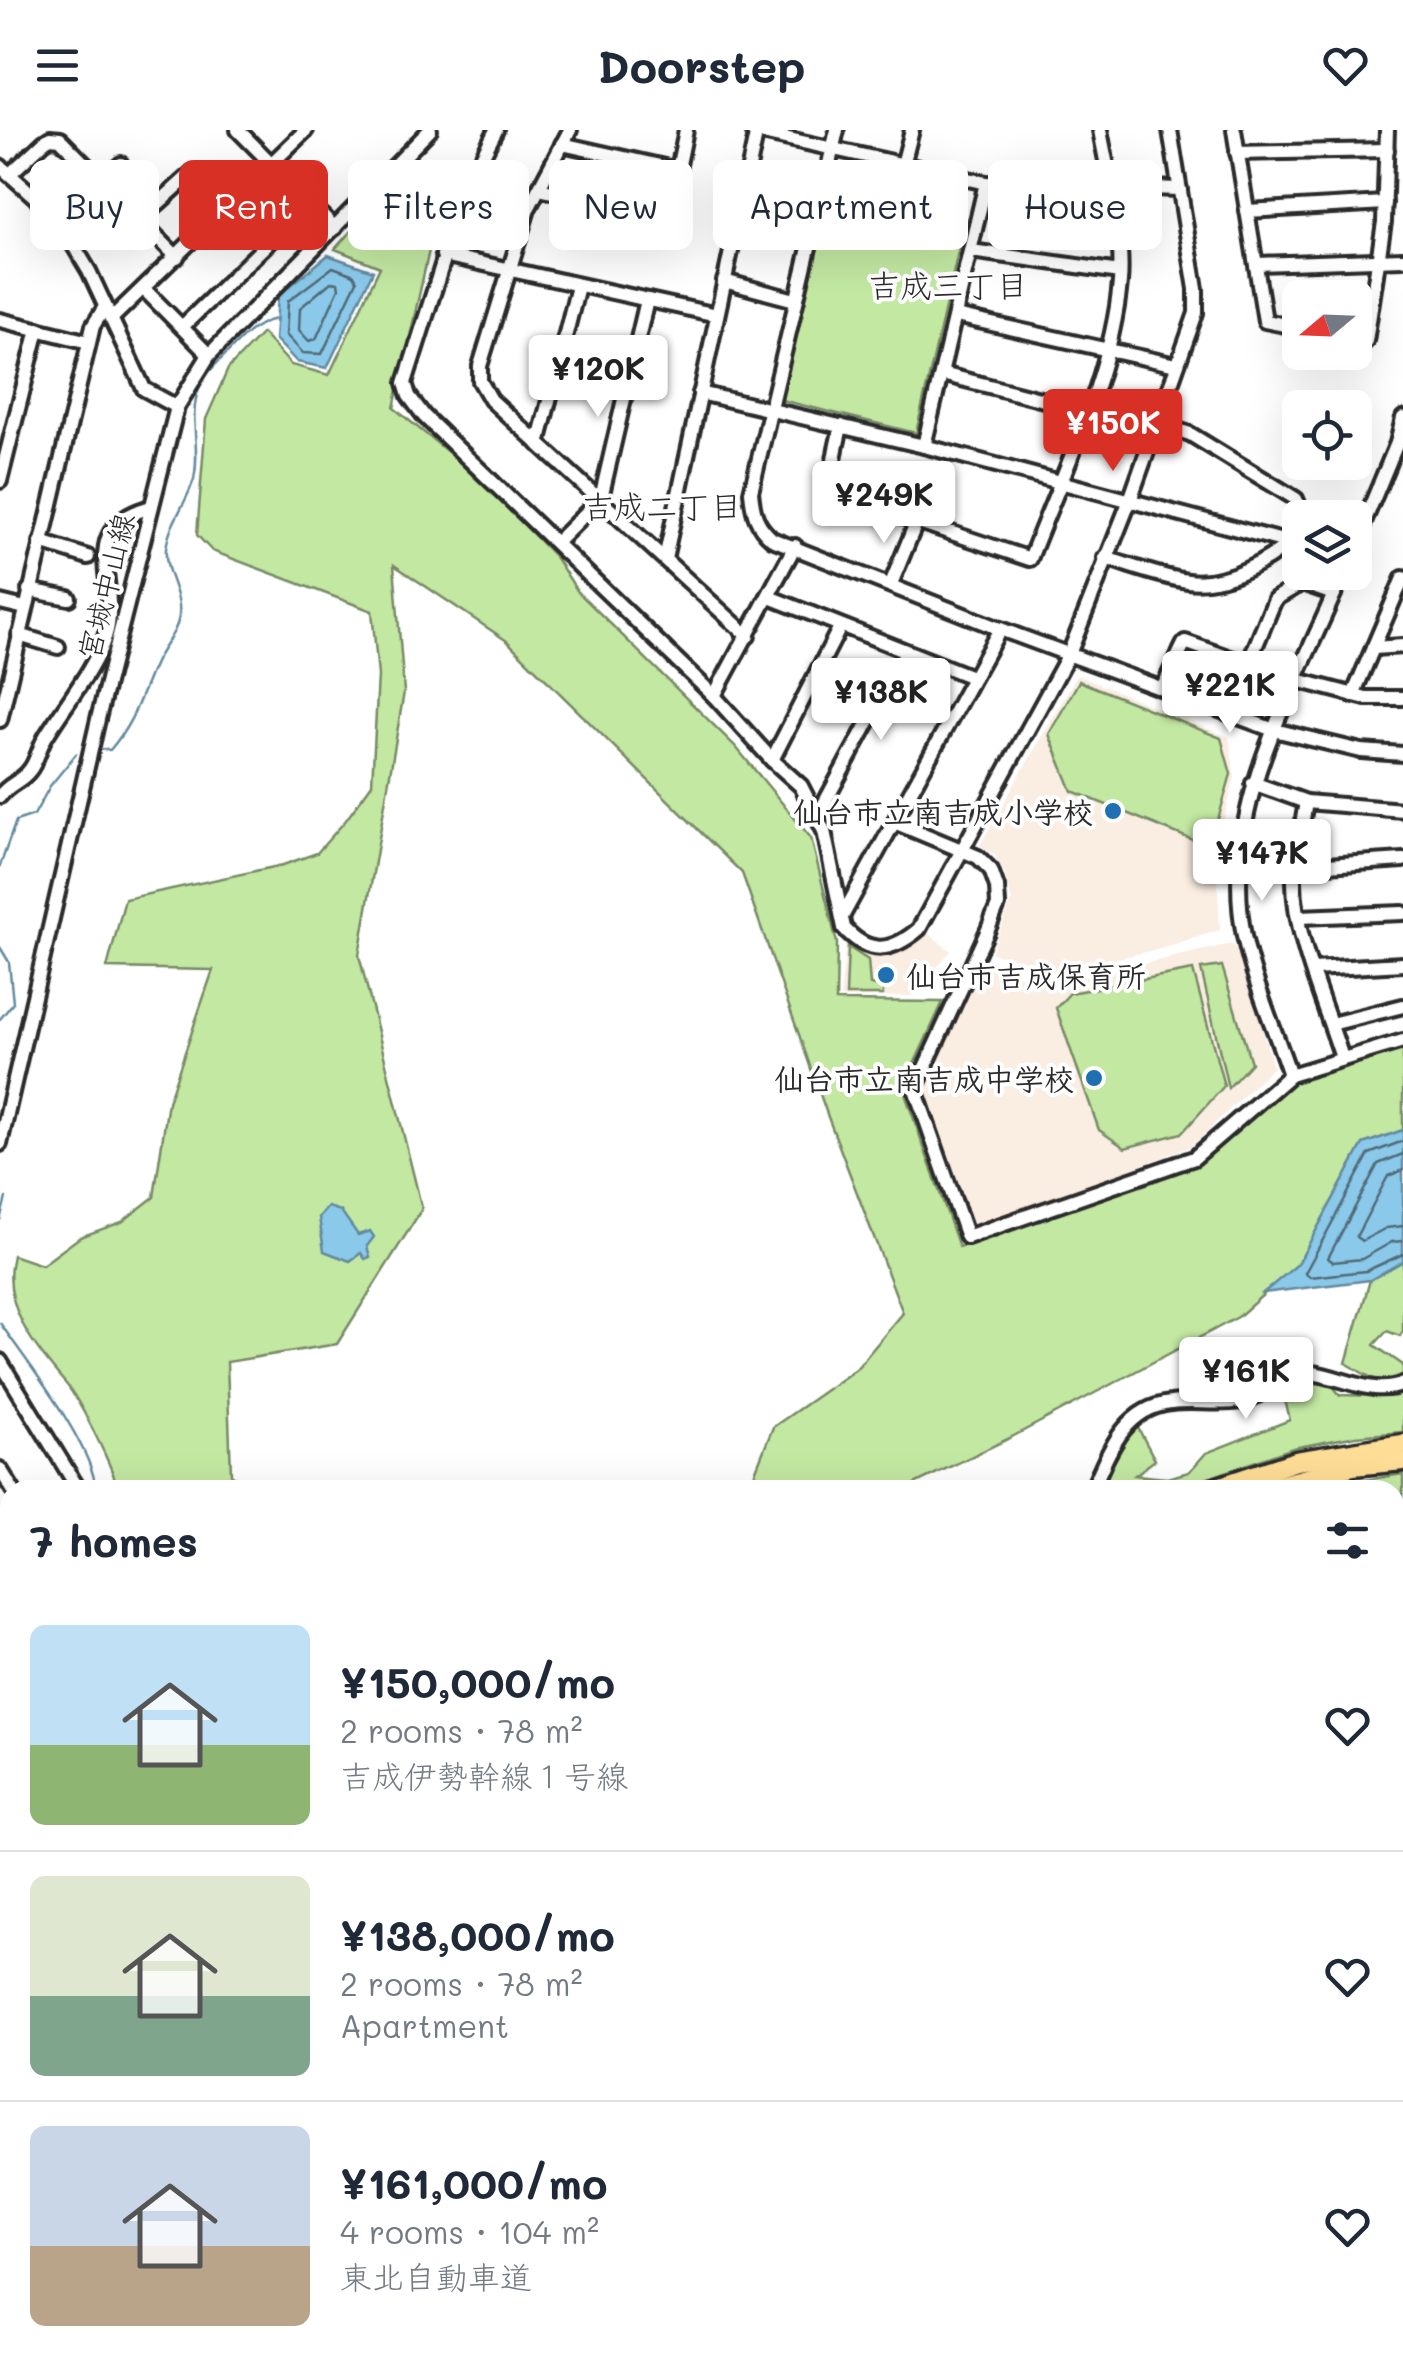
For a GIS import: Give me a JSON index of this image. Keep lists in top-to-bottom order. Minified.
{"streets":{"street":["宮城中山線"]},"districts":["吉成三丁目","吉成二丁目"],"places":["仙台市立南吉成小学校","仙台市吉成保育所","仙台市立南吉成中学校"],"north":"left","page":{"header":"Doorstep","chip":["Buy","Rent","Filters","New","Apartment","House"],"price":["¥120K","¥150K","¥249K","¥221K","¥138K","¥147K","¥161K"],"heading":"7 homes","list":[{"name":"¥150,000/mo","note":"2 rooms · 78 m² · 吉成伊勢幹線１号線"},{"name":"¥138,000/mo","note":"2 rooms · 78 m² · Apartment"},{"name":"¥161,000/mo","note":"4 rooms · 104 m² · 東北自動車道"}]}}
